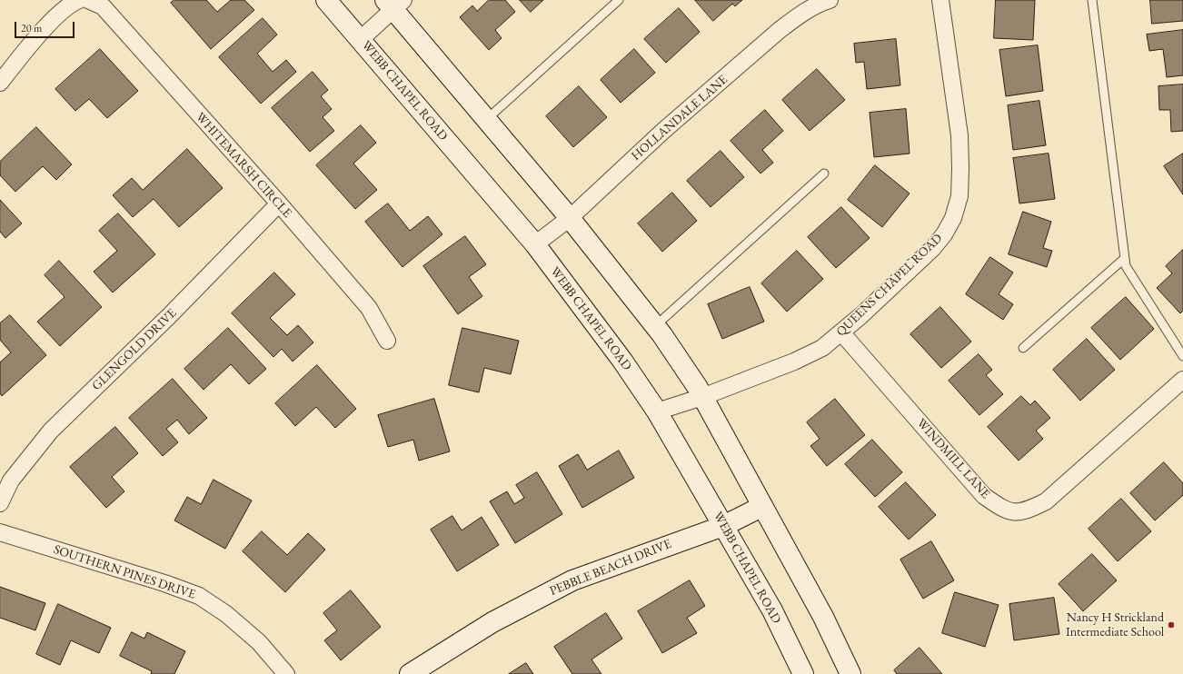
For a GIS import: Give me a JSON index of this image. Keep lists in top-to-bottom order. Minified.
{"streets":{"main road":["WEBB CHAPEL ROAD","PEBBLE BEACH DRIVE"],"street":["HOLLANDALE LANE","WHITEMARSH CIRCLE","QUEENS CHAPEL ROAD","GLENGOLD DRIVE","WINDMILL LANE","SOUTHERN PINES DRIVE"]},"crossings":[["WEBB CHAPEL ROAD","HOLLANDALE LANE"],["WEBB CHAPEL ROAD","QUEENS CHAPEL ROAD"],["WEBB CHAPEL ROAD","PEBBLE BEACH DRIVE"],["WHITEMARSH CIRCLE","GLENGOLD DRIVE"],["QUEENS CHAPEL ROAD","WINDMILL LANE"]],"places":["Nancy H Strickland Intermediate School"],"scale_bar":"20 m"}
